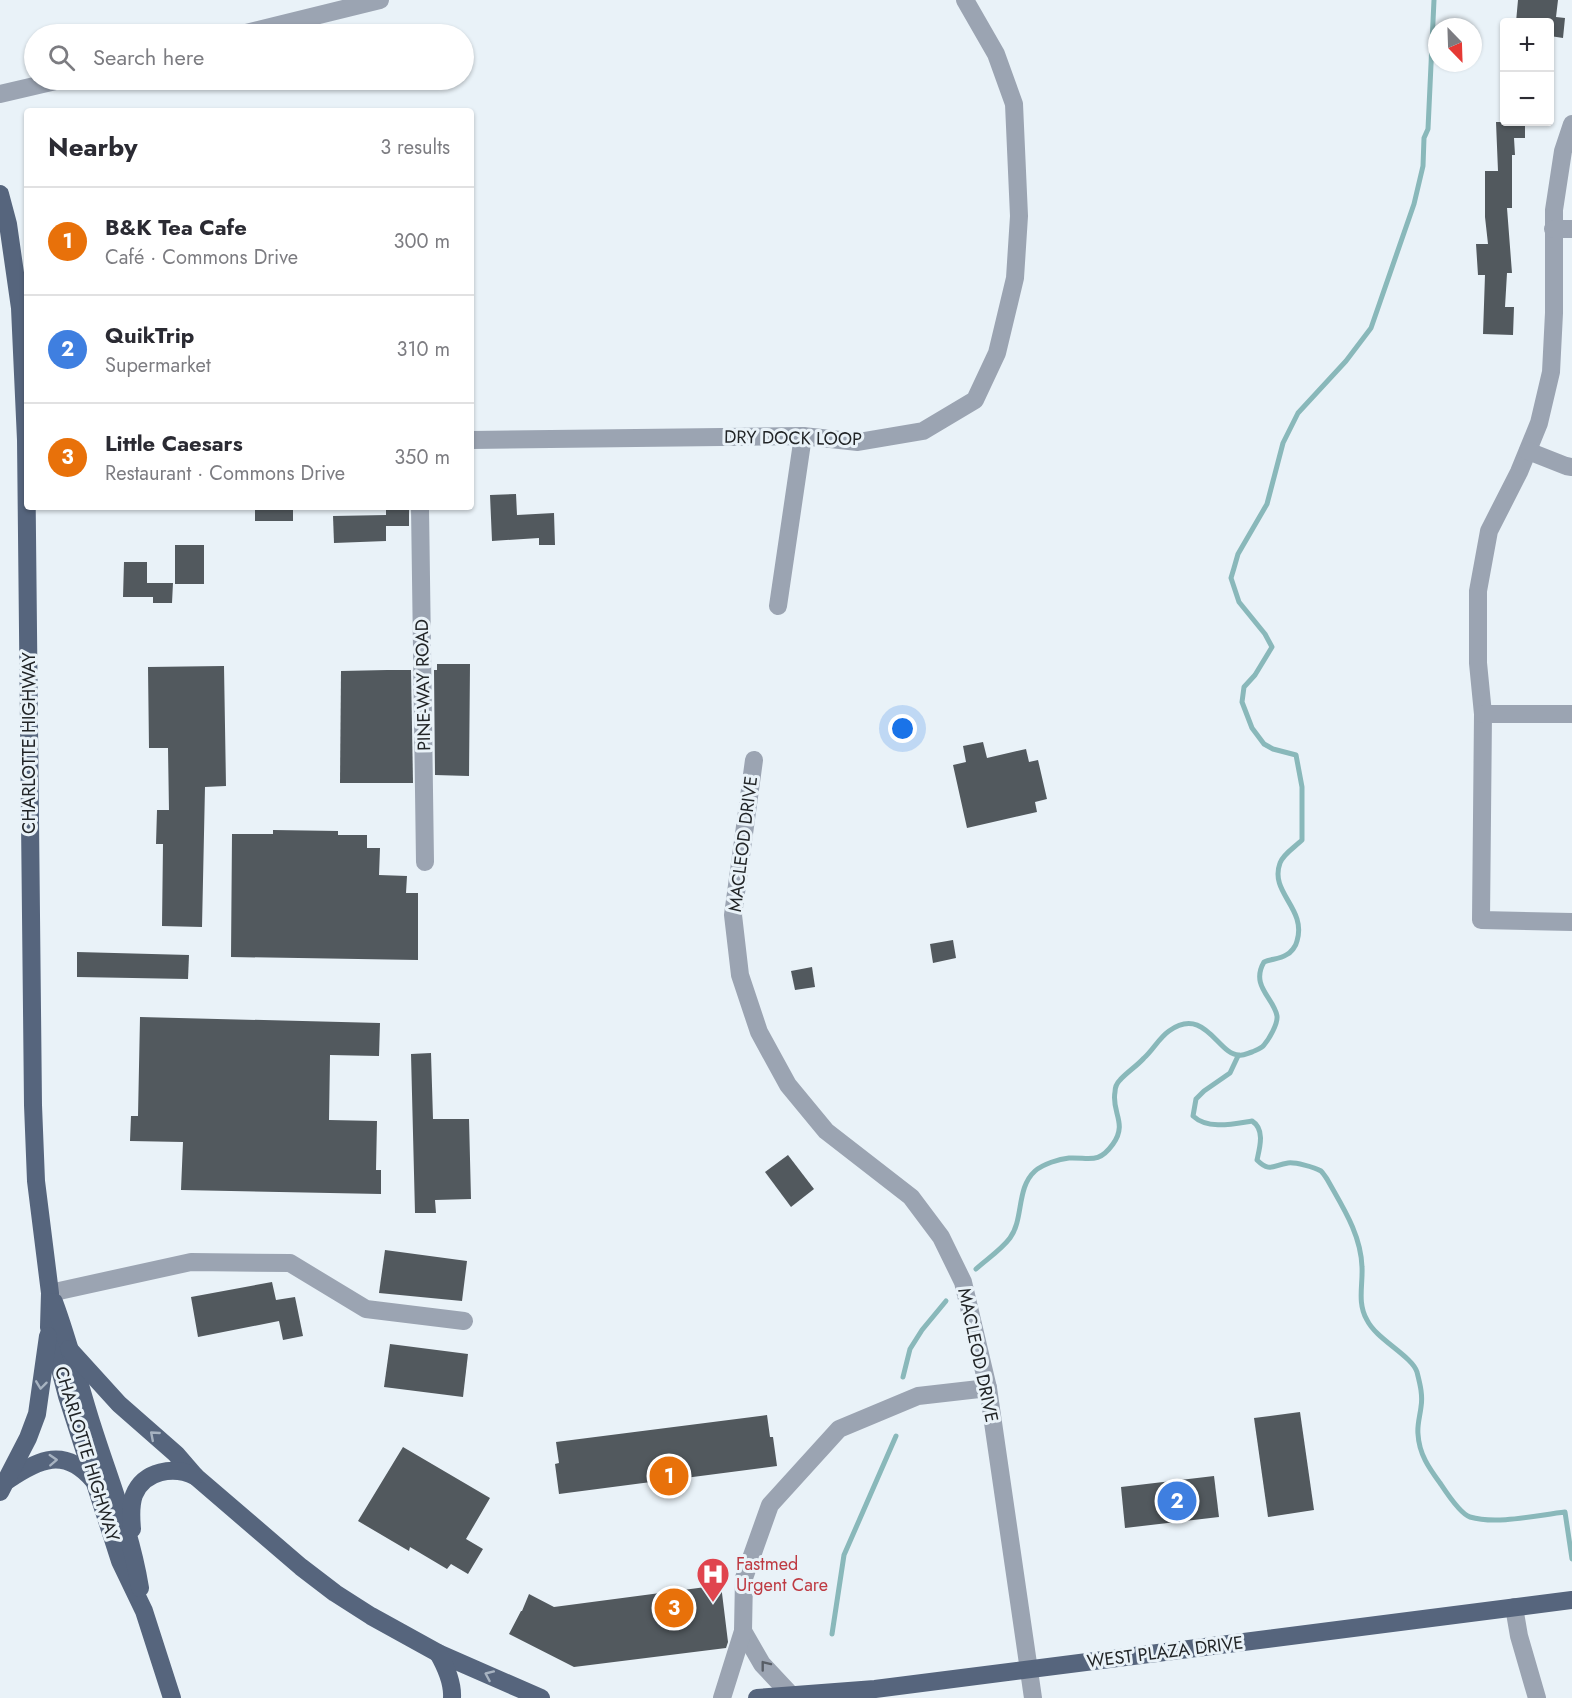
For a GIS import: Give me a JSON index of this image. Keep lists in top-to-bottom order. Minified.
{"streets":{"main road":["CHARLOTTE HIGHWAY","WEST PLAZA DRIVE"],"street":["DRY DOCK LOOP","PINE-WAY ROAD","MACLEOD DRIVE"]},"crossings":[["MACLEOD DRIVE","WEST PLAZA DRIVE"]],"places":{"hospital":["Fastmed Urgent Care"]},"north":"bottom right","page":{"map_buttons":["+","−"],"search":"Search here","heading":["Nearby","3 results"],"list":[{"mark":"1","name":"B&K Tea Cafe","note":"Café · Commons Drive","value":"300 m"},{"mark":"2","name":"QuikTrip","note":"Supermarket","value":"310 m"},{"mark":"3","name":"Little Caesars","note":"Restaurant · Commons Drive","value":"350 m"}],"pins":["1","2","3"]}}
